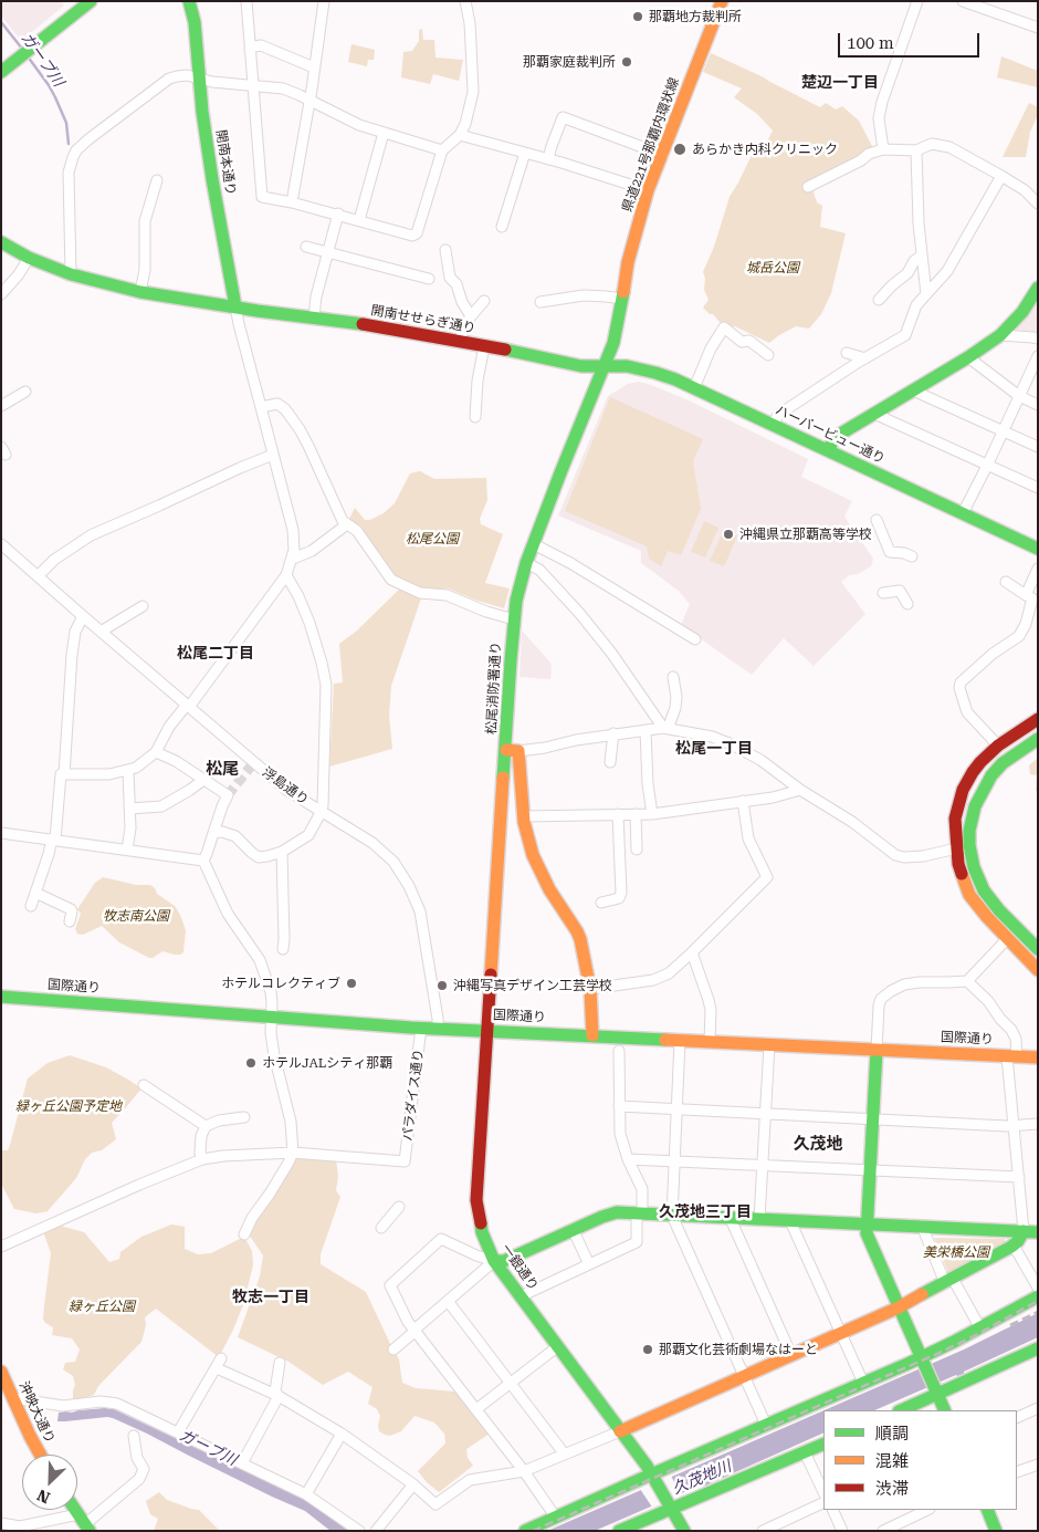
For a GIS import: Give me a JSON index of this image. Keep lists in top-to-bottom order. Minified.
{"streets":{"street":["県道221号那覇内環状線","開南本通り","開南せせらぎ通り","ハーバービュー通り","松尾消防署通り","浮島通り","国際通り","パラダイス通り","一銀通り","沖映大通り"]},"crossings":[["県道221号那覇内環状線","開南せせらぎ通り"],["県道221号那覇内環状線","ハーバービュー通り"],["県道221号那覇内環状線","松尾消防署通り"],["開南本通り","開南せせらぎ通り"],["開南せせらぎ通り","ハーバービュー通り"],["開南せせらぎ通り","松尾消防署通り"],["ハーバービュー通り","松尾消防署通り"],["松尾消防署通り","国際通り"],["松尾消防署通り","一銀通り"],["浮島通り","国際通り"],["国際通り","パラダイス通り"],["国際通り","一銀通り"]],"districts":["楚辺一丁目","松尾二丁目","松尾一丁目","松尾","久茂地","久茂地三丁目","牧志一丁目"],"water":["ガーブ川","久茂地川"],"parks":["城岳公園","松尾公園","牧志南公園","緑ヶ丘公園予定地","美栄橋公園","緑ヶ丘公園"],"places":["那覇地方裁判所","那覇家庭裁判所","あらかき内科クリニック","沖縄県立那覇高等学校","ホテルコレクティブ","沖縄写真デザイン工芸学校","ホテルJALシティ那覇","那覇文化芸術劇場なはーと"],"legend":["順調","混雑","渋滞"],"scale_bar":"100 m","north":"bottom left"}
